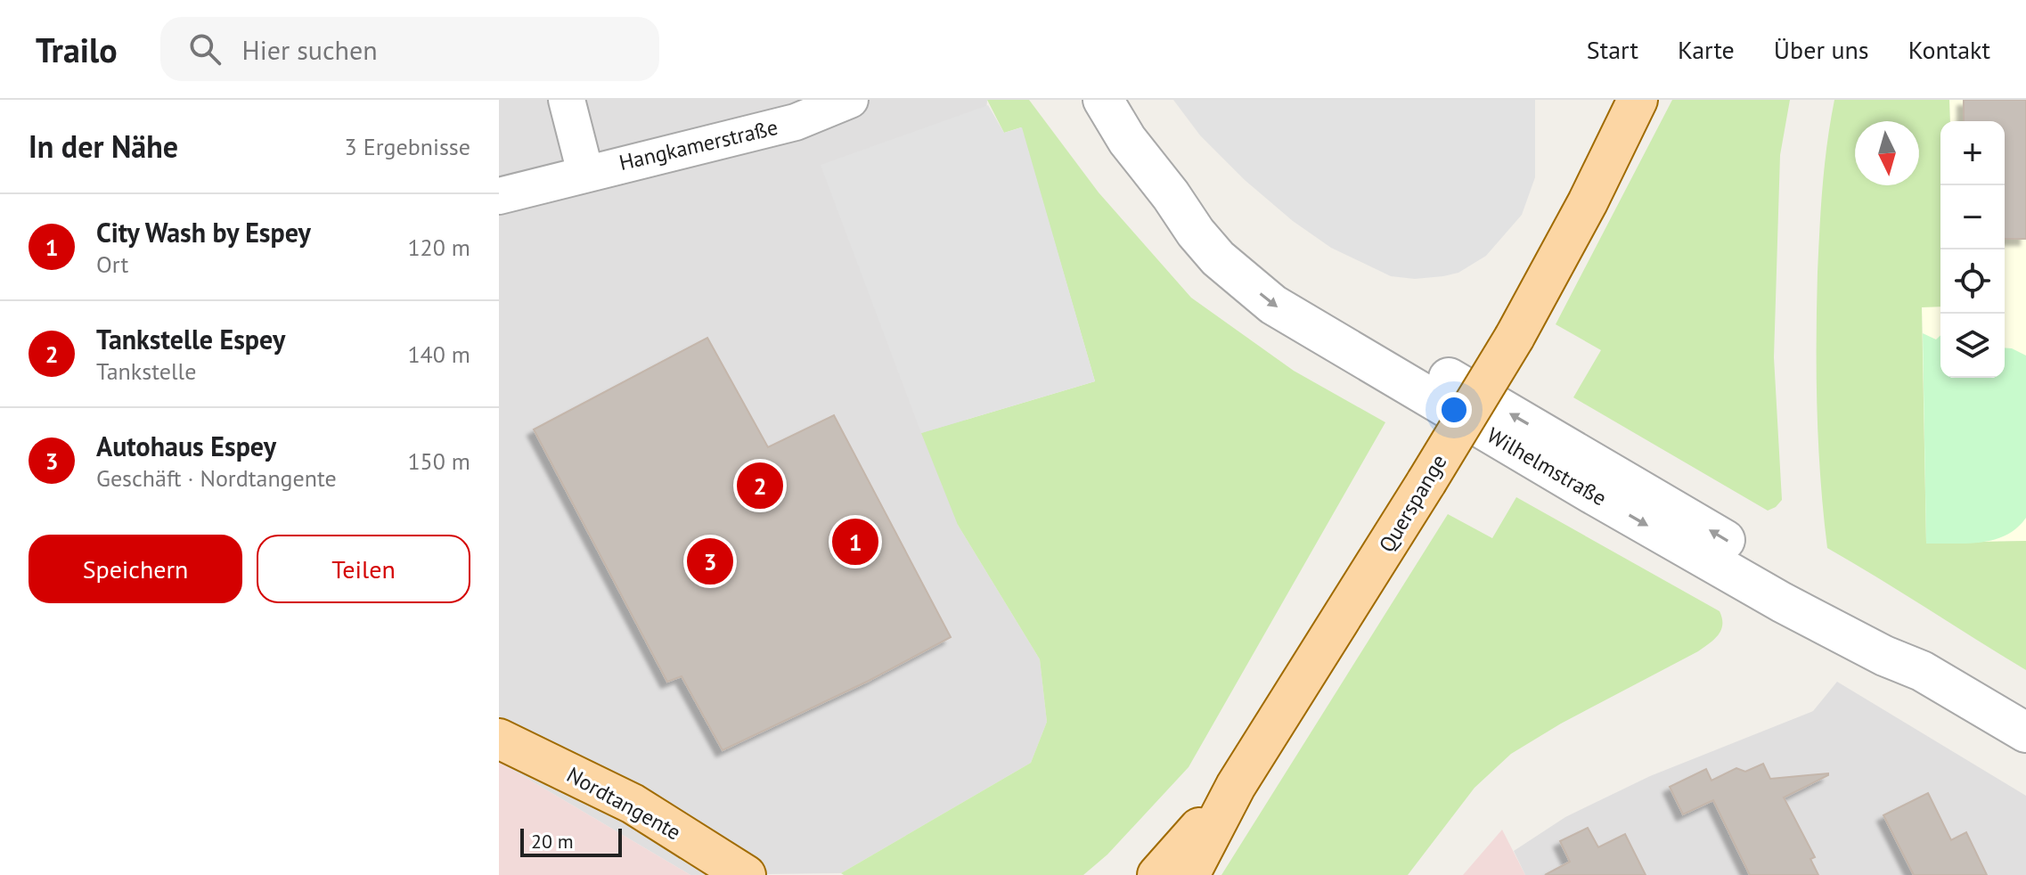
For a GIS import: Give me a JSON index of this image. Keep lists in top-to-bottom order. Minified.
{"streets":{"main road":["Querspange","Nordtangente"],"street":["Hangkamerstraße","Wilhelmstraße"]},"scale_bar":"20 m","north":"bottom","page":{"header":"Trailo","search":"Hier suchen","nav":["Start","Karte","Über uns","Kontakt"],"heading":["In der Nähe","3 Ergebnisse"],"map_buttons":["+","−"],"list":[{"mark":"1","name":"City Wash by Espey","note":"Ort","value":"120 m"},{"mark":"2","name":"Tankstelle Espey","note":"Tankstelle","value":"140 m"},{"mark":"3","name":"Autohaus Espey","note":"Geschäft · Nordtangente","value":"150 m"}],"pins":["2","1","3"],"buttons":["Speichern","Teilen"],"scale":"20 m"}}
